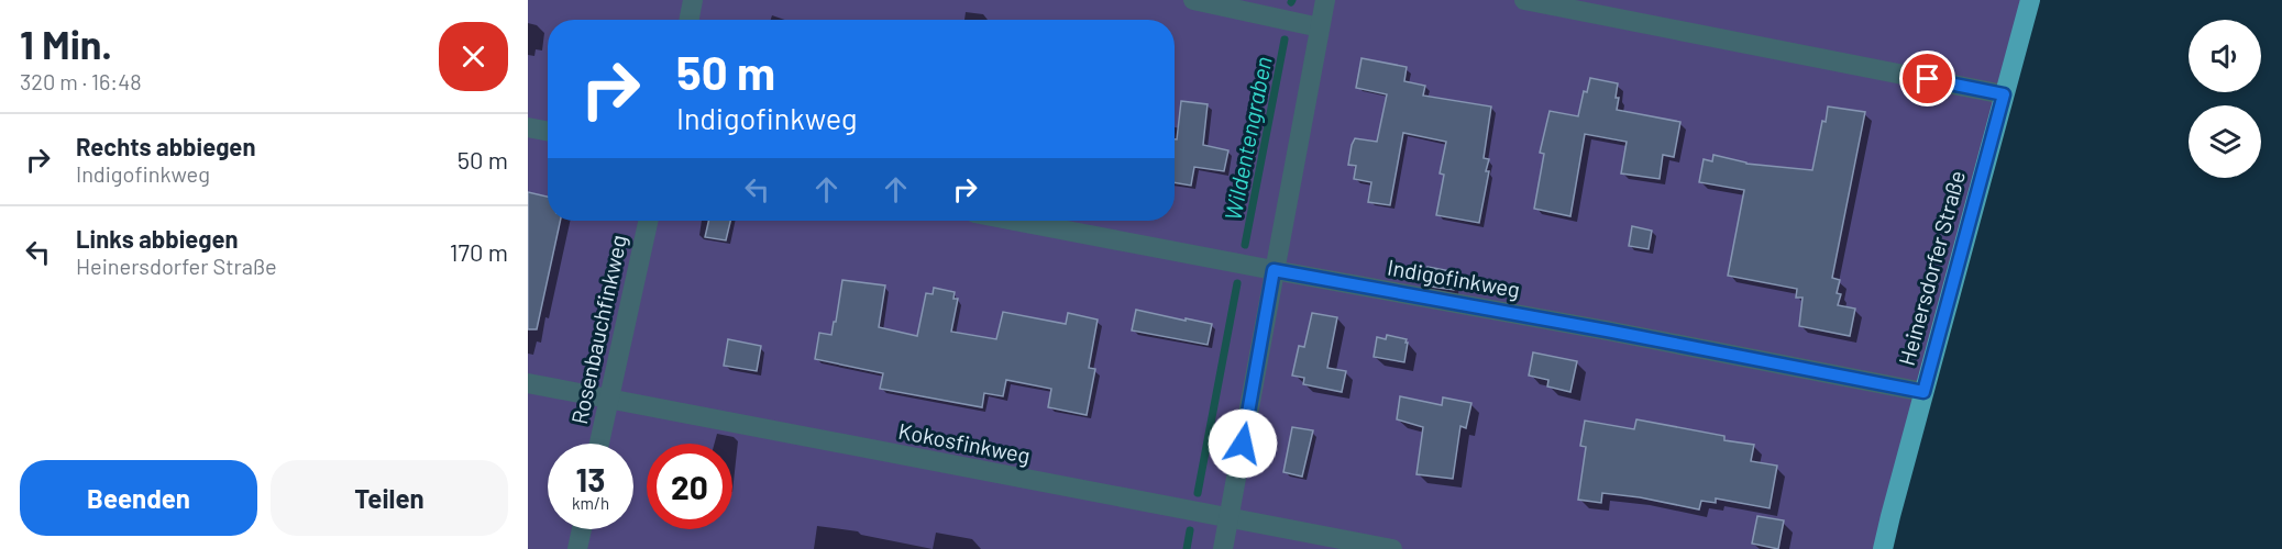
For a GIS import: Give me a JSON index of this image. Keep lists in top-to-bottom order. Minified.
{"streets":{"main road":["Heinersdorfer Straße"],"lane":["Indigofinkweg","Rosenbauchfinkweg","Kokosfinkweg"]},"crossings":[["Heinersdorfer Straße","Indigofinkweg"],["Rosenbauchfinkweg","Kokosfinkweg"]],"water":["Wildentengraben"],"page":{"heading":["1 Min.","320 m · 16:48"],"turn":["50 m","Indigofinkweg"],"list":[{"name":"Rechts abbiegen","note":"Indigofinkweg","value":"50 m"},{"name":"Links abbiegen","note":"Heinersdorfer Straße","value":"170 m"}],"speed":"13 km/h","limit":"20","buttons":["Beenden","Teilen"]}}
